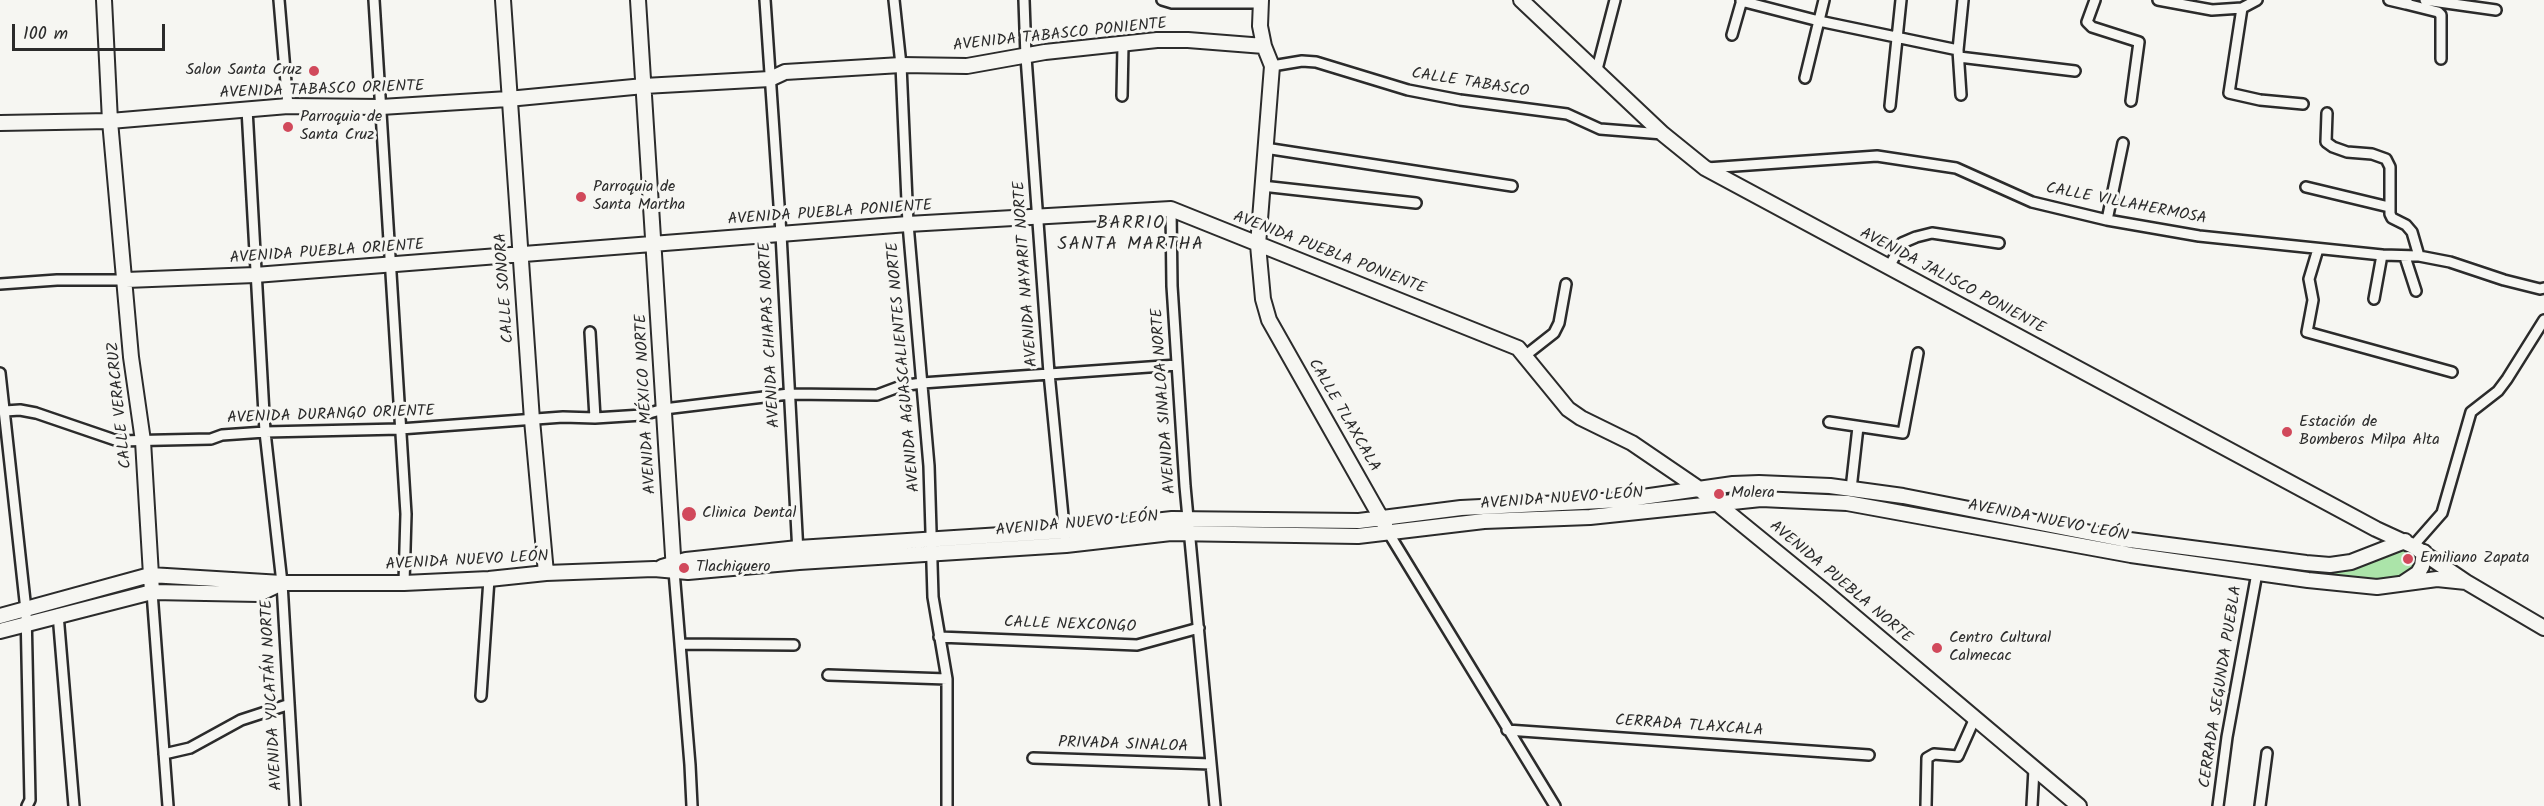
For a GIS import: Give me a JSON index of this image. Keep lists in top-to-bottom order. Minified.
{"streets":{"street":["AVENIDA TABASCO PONIENTE","CALLE TABASCO","AVENIDA TABASCO ORIENTE","CALLE VILLAHERMOSA","AVENIDA PUEBLA PONIENTE","AVENIDA PUEBLA ORIENTE","AVENIDA NAYARIT NORTE","AVENIDA JALISCO PONIENTE","CALLE SONORA","AVENIDA CHIAPAS NORTE","AVENIDA AGUASCALIENTES NORTE","AVENIDA SINALOA NORTE","AVENIDA MÉXICO NORTE","CALLE VERACRUZ","AVENIDA DURANGO ORIENTE","CALLE TLAXCALA","AVENIDA NUEVO LEÓN","AVENIDA PUEBLA NORTE","CALLE NEXCONGO","CERRADA SEGUNDA PUEBLA","AVENIDA YUCATÁN NORTE","CERRADA TLAXCALA","PRIVADA SINALOA"]},"crossings":[["AVENIDA TABASCO PONIENTE","AVENIDA TABASCO ORIENTE"],["AVENIDA TABASCO PONIENTE","AVENIDA NAYARIT NORTE"],["AVENIDA TABASCO PONIENTE","AVENIDA CHIAPAS NORTE"],["AVENIDA TABASCO PONIENTE","AVENIDA AGUASCALIENTES NORTE"],["AVENIDA TABASCO PONIENTE","AVENIDA MÉXICO NORTE"],["AVENIDA TABASCO PONIENTE","CALLE TLAXCALA"],["CALLE TABASCO","AVENIDA JALISCO PONIENTE"],["CALLE TABASCO","CALLE TLAXCALA"],["AVENIDA TABASCO ORIENTE","CALLE SONORA"],["AVENIDA TABASCO ORIENTE","AVENIDA MÉXICO NORTE"],["AVENIDA TABASCO ORIENTE","CALLE VERACRUZ"],["AVENIDA TABASCO ORIENTE","AVENIDA YUCATÁN NORTE"],["CALLE VILLAHERMOSA","AVENIDA JALISCO PONIENTE"],["AVENIDA PUEBLA PONIENTE","AVENIDA PUEBLA ORIENTE"],["AVENIDA PUEBLA PONIENTE","AVENIDA NAYARIT NORTE"],["AVENIDA PUEBLA PONIENTE","AVENIDA CHIAPAS NORTE"],["AVENIDA PUEBLA PONIENTE","AVENIDA AGUASCALIENTES NORTE"],["AVENIDA PUEBLA PONIENTE","AVENIDA SINALOA NORTE"],["AVENIDA PUEBLA PONIENTE","AVENIDA MÉXICO NORTE"],["AVENIDA PUEBLA PONIENTE","CALLE TLAXCALA"],["AVENIDA PUEBLA PONIENTE","AVENIDA NUEVO LEÓN"],["AVENIDA PUEBLA PONIENTE","AVENIDA PUEBLA NORTE"],["AVENIDA PUEBLA ORIENTE","CALLE SONORA"],["AVENIDA PUEBLA ORIENTE","AVENIDA MÉXICO NORTE"],["AVENIDA PUEBLA ORIENTE","CALLE VERACRUZ"],["AVENIDA PUEBLA ORIENTE","AVENIDA YUCATÁN NORTE"],["AVENIDA NAYARIT NORTE","AVENIDA DURANGO ORIENTE"],["AVENIDA NAYARIT NORTE","AVENIDA NUEVO LEÓN"],["AVENIDA JALISCO PONIENTE","AVENIDA NUEVO LEÓN"],["CALLE SONORA","AVENIDA DURANGO ORIENTE"],["CALLE SONORA","AVENIDA NUEVO LEÓN"],["AVENIDA CHIAPAS NORTE","AVENIDA DURANGO ORIENTE"],["AVENIDA CHIAPAS NORTE","AVENIDA NUEVO LEÓN"],["AVENIDA AGUASCALIENTES NORTE","AVENIDA DURANGO ORIENTE"],["AVENIDA AGUASCALIENTES NORTE","AVENIDA NUEVO LEÓN"],["AVENIDA AGUASCALIENTES NORTE","CALLE NEXCONGO"],["AVENIDA SINALOA NORTE","AVENIDA DURANGO ORIENTE"],["AVENIDA SINALOA NORTE","AVENIDA NUEVO LEÓN"],["AVENIDA SINALOA NORTE","CALLE NEXCONGO"],["AVENIDA SINALOA NORTE","PRIVADA SINALOA"],["AVENIDA MÉXICO NORTE","AVENIDA DURANGO ORIENTE"],["AVENIDA MÉXICO NORTE","AVENIDA NUEVO LEÓN"],["CALLE VERACRUZ","AVENIDA DURANGO ORIENTE"],["CALLE VERACRUZ","AVENIDA NUEVO LEÓN"],["AVENIDA DURANGO ORIENTE","AVENIDA YUCATÁN NORTE"],["CALLE TLAXCALA","AVENIDA NUEVO LEÓN"],["CALLE TLAXCALA","CERRADA TLAXCALA"],["AVENIDA NUEVO LEÓN","AVENIDA PUEBLA NORTE"],["AVENIDA NUEVO LEÓN","CERRADA SEGUNDA PUEBLA"],["AVENIDA NUEVO LEÓN","AVENIDA YUCATÁN NORTE"]],"districts":["BARRIO SANTA MARTHA"],"places":["Salon Santa Cruz","Parroquia de Santa Cruz","Parroquia de Santa Martha","Estación de Bomberos Milpa Alta","Molera","Clinica Dental","Emiliano Zapata","Tlachiquero","Centro Cultural Calmecac"],"scale_bar":"100 m"}
